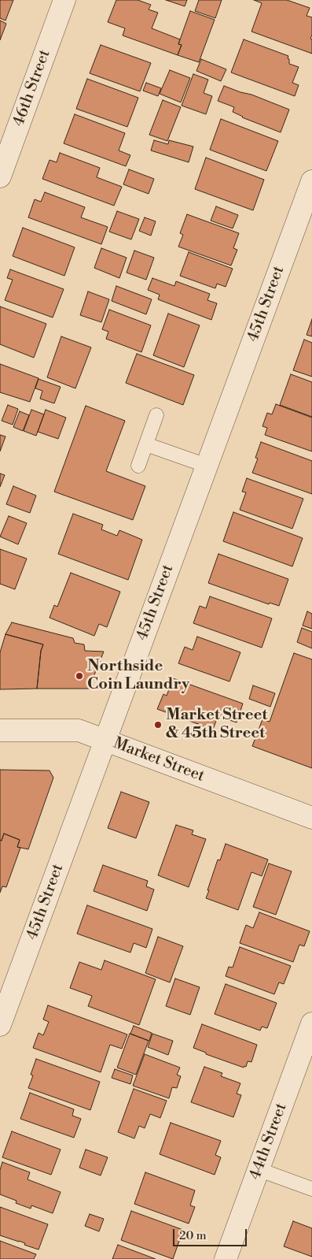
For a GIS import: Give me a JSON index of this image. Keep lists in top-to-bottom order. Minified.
{"streets":{"street":["46th Street","45th Street","Market Street","44th Street"]},"crossings":[["45th Street","Market Street"]],"places":["Northside Coin Laundry","Market Street & 45th Street"],"scale_bar":"20 m"}
